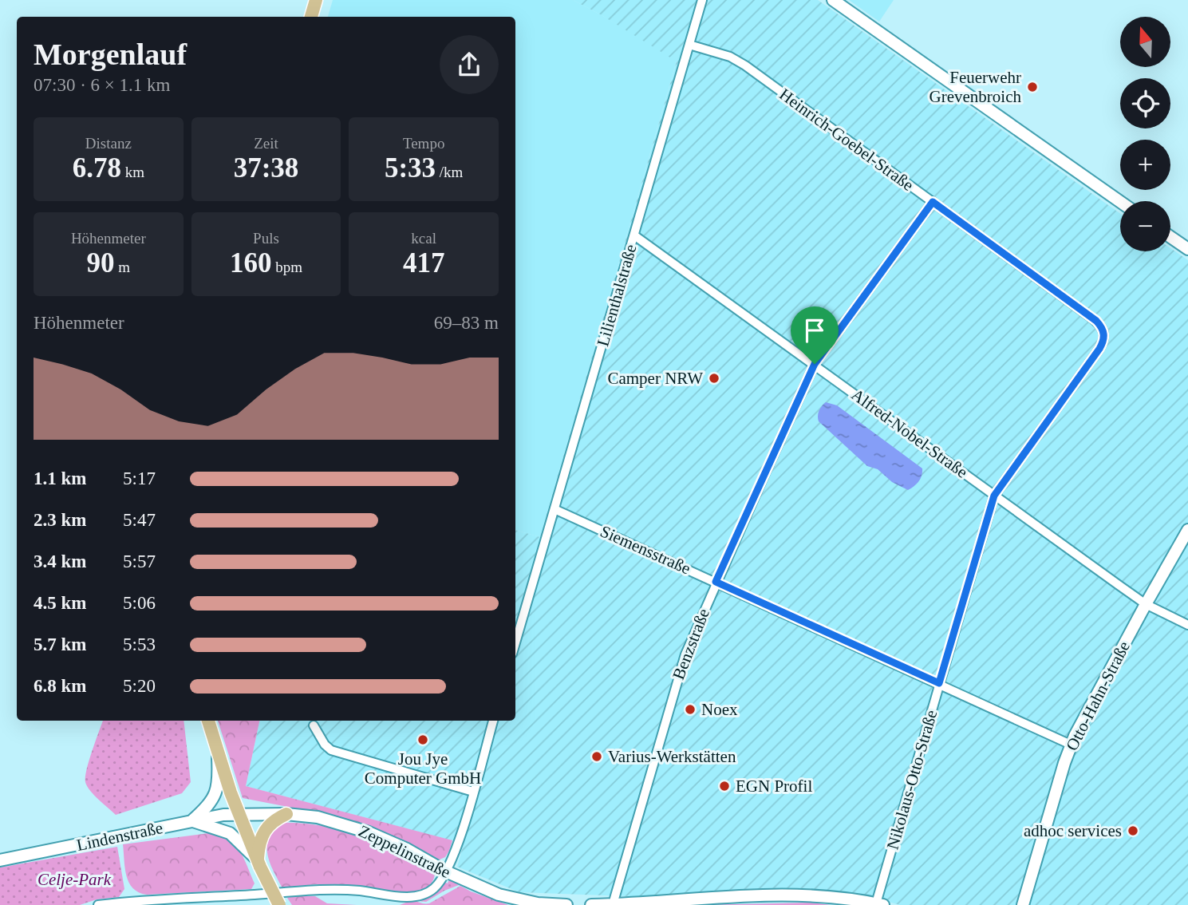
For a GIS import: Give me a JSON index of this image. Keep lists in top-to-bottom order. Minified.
{"streets":{"street":["Heinrich-Goebel-Straße","Lilienthalstraße","Alfred-Nobel-Straße","Siemensstraße","Benzstraße","Otto-Hahn-Straße","Nikolaus-Otto-Straße","Lindenstraße","Zeppelinstraße"]},"crossings":[["Heinrich-Goebel-Straße","Lilienthalstraße"],["Heinrich-Goebel-Straße","Alfred-Nobel-Straße"],["Heinrich-Goebel-Straße","Benzstraße"],["Heinrich-Goebel-Straße","Nikolaus-Otto-Straße"],["Lilienthalstraße","Alfred-Nobel-Straße"],["Lilienthalstraße","Siemensstraße"],["Alfred-Nobel-Straße","Benzstraße"],["Alfred-Nobel-Straße","Otto-Hahn-Straße"],["Alfred-Nobel-Straße","Nikolaus-Otto-Straße"],["Siemensstraße","Benzstraße"],["Siemensstraße","Otto-Hahn-Straße"],["Siemensstraße","Nikolaus-Otto-Straße"],["Lindenstraße","Zeppelinstraße"]],"parks":["Celje-Park"],"places":["Feuerwehr Grevenbroich","Camper NRW","Noex","Jou Jye Computer GmbH","Varius-Werkstätten","EGN Profil","adhoc services"],"north":"top","page":{"map_buttons":["+","−"],"heading":["Morgenlauf","07:30 · 6 × 1.1 km"],"stats":[["Distanz","6.78 km"],["Zeit","37:38"],["Tempo","5:33 /km"],["Höhenmeter","90 m"],["Puls","160 bpm"],["kcal","417"]],"chart":["Höhenmeter","69–83 m"],"list":[{"name":"1.1 km","note":"5:17"},{"name":"2.3 km","note":"5:47"},{"name":"3.4 km","note":"5:57"},{"name":"4.5 km","note":"5:06"},{"name":"5.7 km","note":"5:53"},{"name":"6.8 km","note":"5:20"}]}}
